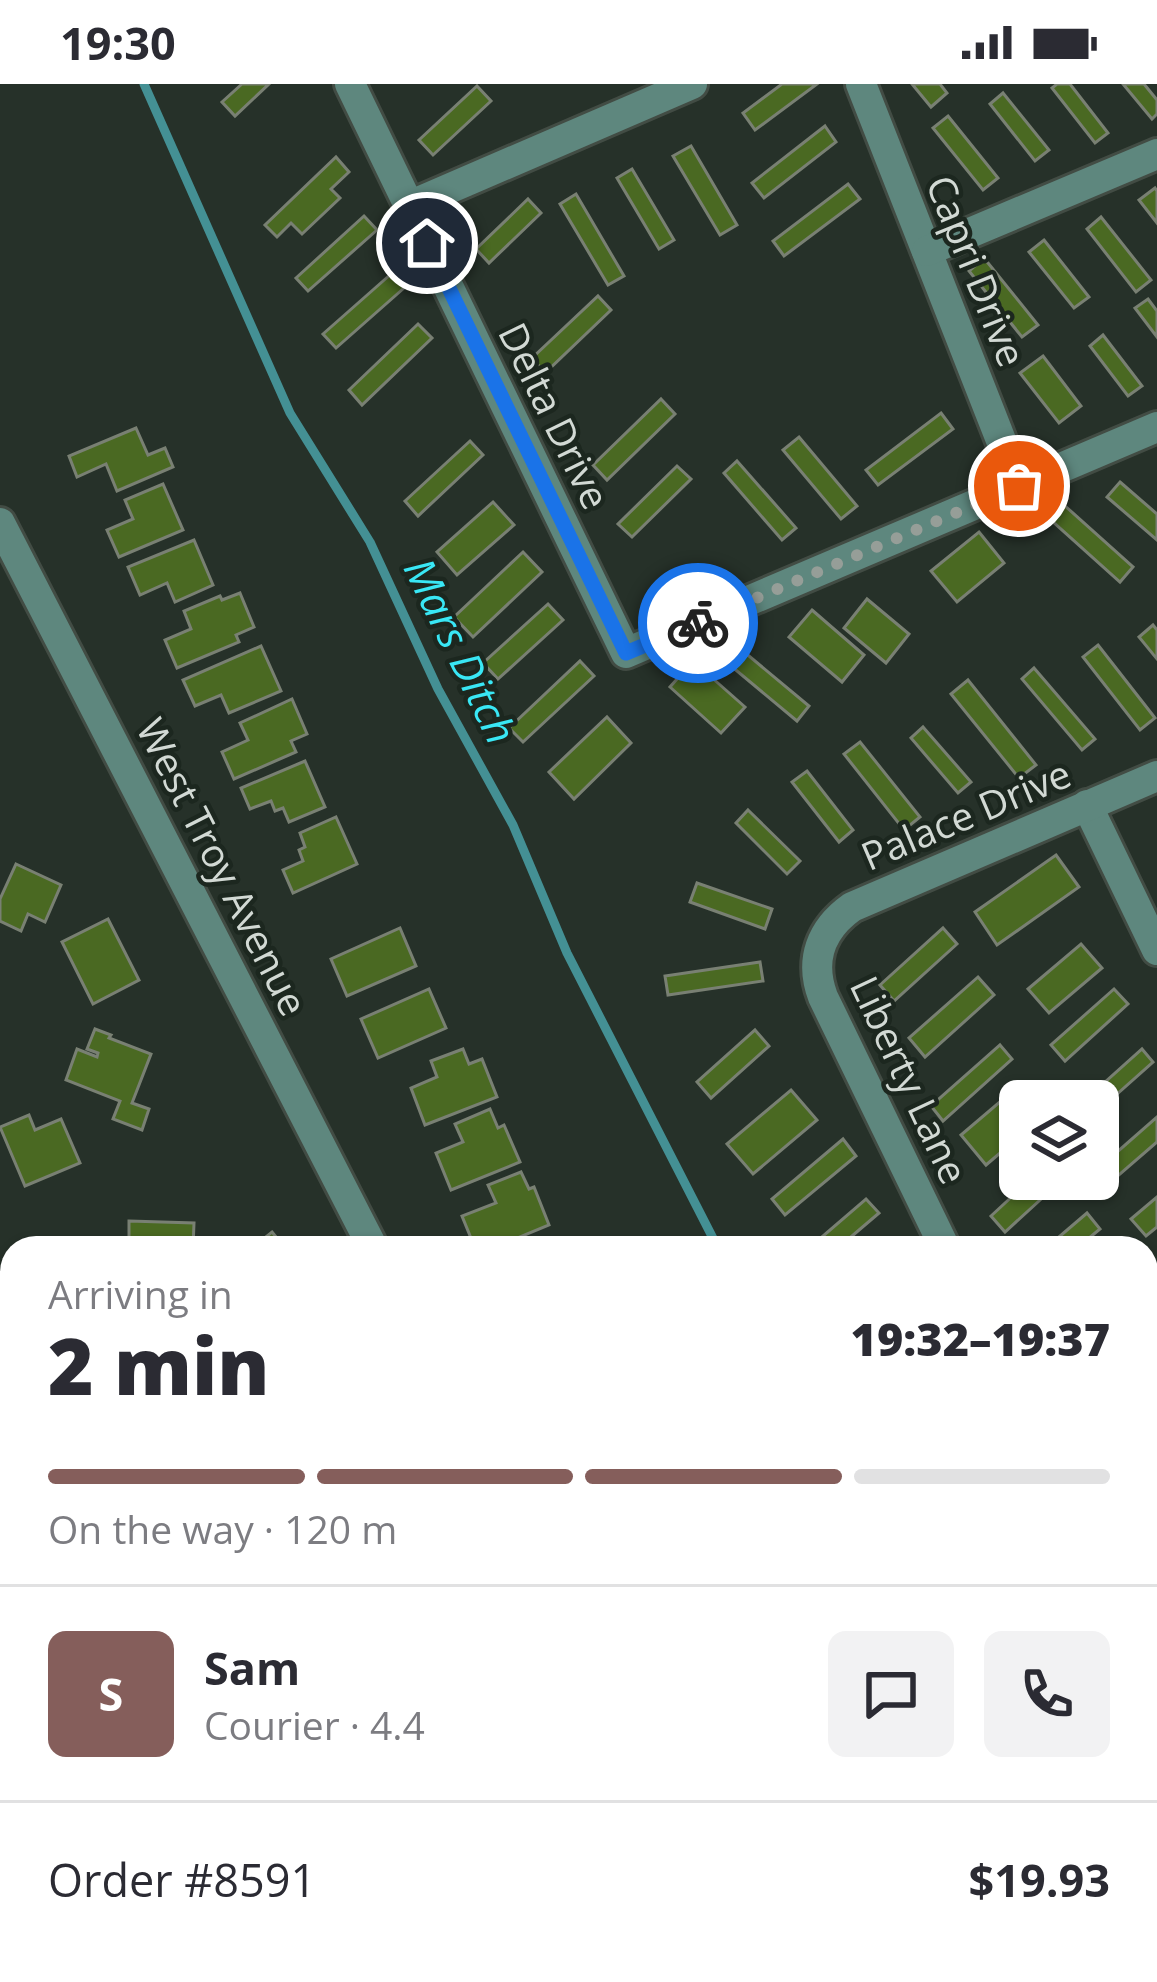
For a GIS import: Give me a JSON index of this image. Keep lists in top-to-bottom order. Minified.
{"streets":{"street":["Capri Drive","Delta Drive","Palace Drive","West Troy Avenue","Liberty Lane"]},"crossings":[["Capri Drive","Delta Drive"],["Palace Drive","Liberty Lane"]],"water":["Mars Ditch"],"page":{"status":"19:30","heading":["2 min","Arriving in","19:32–19:37"],"panel":["Sam","Courier · 4.4","Order #8591","$19.93"],"bar":"On the way · 120 m","round":"S"}}
